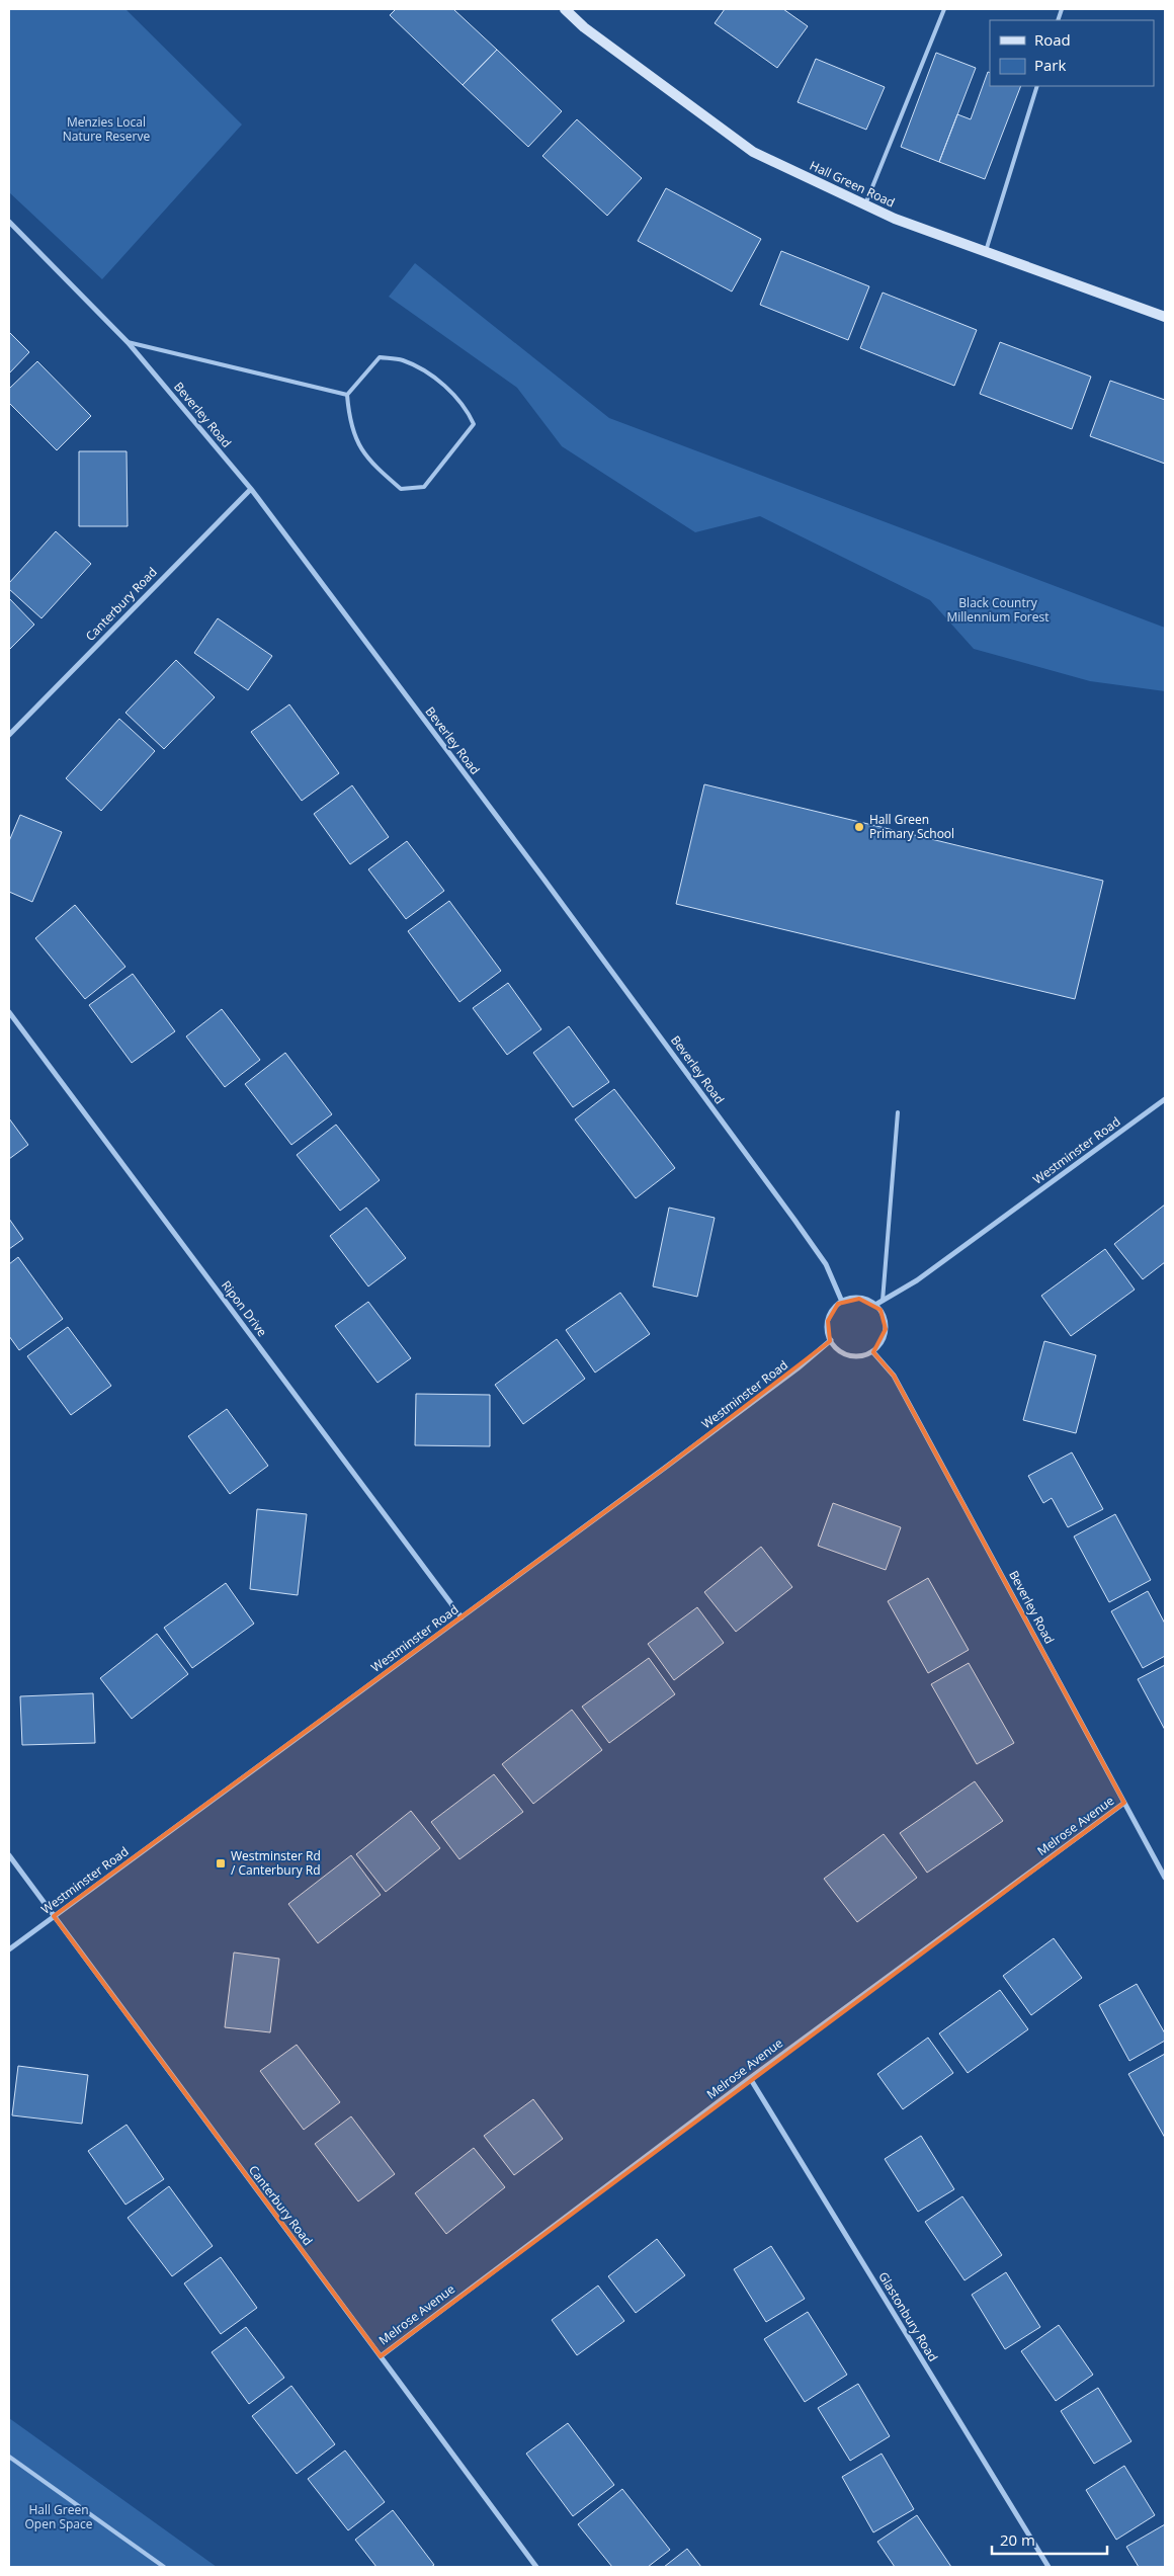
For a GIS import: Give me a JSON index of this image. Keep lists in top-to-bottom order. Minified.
{"streets":{"street":["Hall Green Road","Beverley Road","Canterbury Road","Westminster Road","Ripon Drive","Melrose Avenue","Glastonbury Road"]},"crossings":[["Beverley Road","Canterbury Road"],["Beverley Road","Westminster Road"],["Beverley Road","Melrose Avenue"],["Canterbury Road","Westminster Road"],["Canterbury Road","Melrose Avenue"],["Westminster Road","Ripon Drive"],["Melrose Avenue","Glastonbury Road"]],"parks":["Menzies Local Nature Reserve","Black Country Millennium Forest","Hall Green Open Space"],"places":{"other":["Hall Green Primary School"],"transit":["Westminster Rd / Canterbury Rd"]},"legend":["Road","Park"],"scale_bar":"20 m"}
